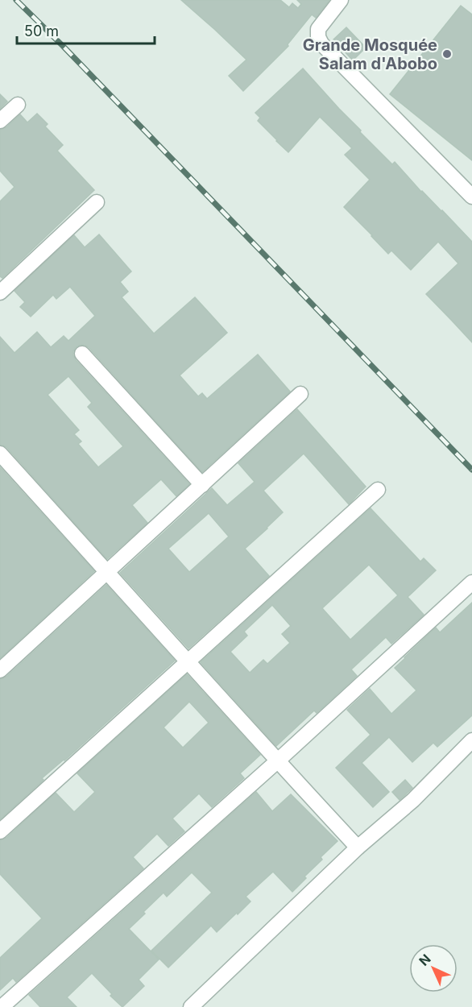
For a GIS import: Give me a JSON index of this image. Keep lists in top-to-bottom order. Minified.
{"places":["Grande Mosquée Salam d'Abobo"],"scale_bar":"50 m","north":"top left"}
